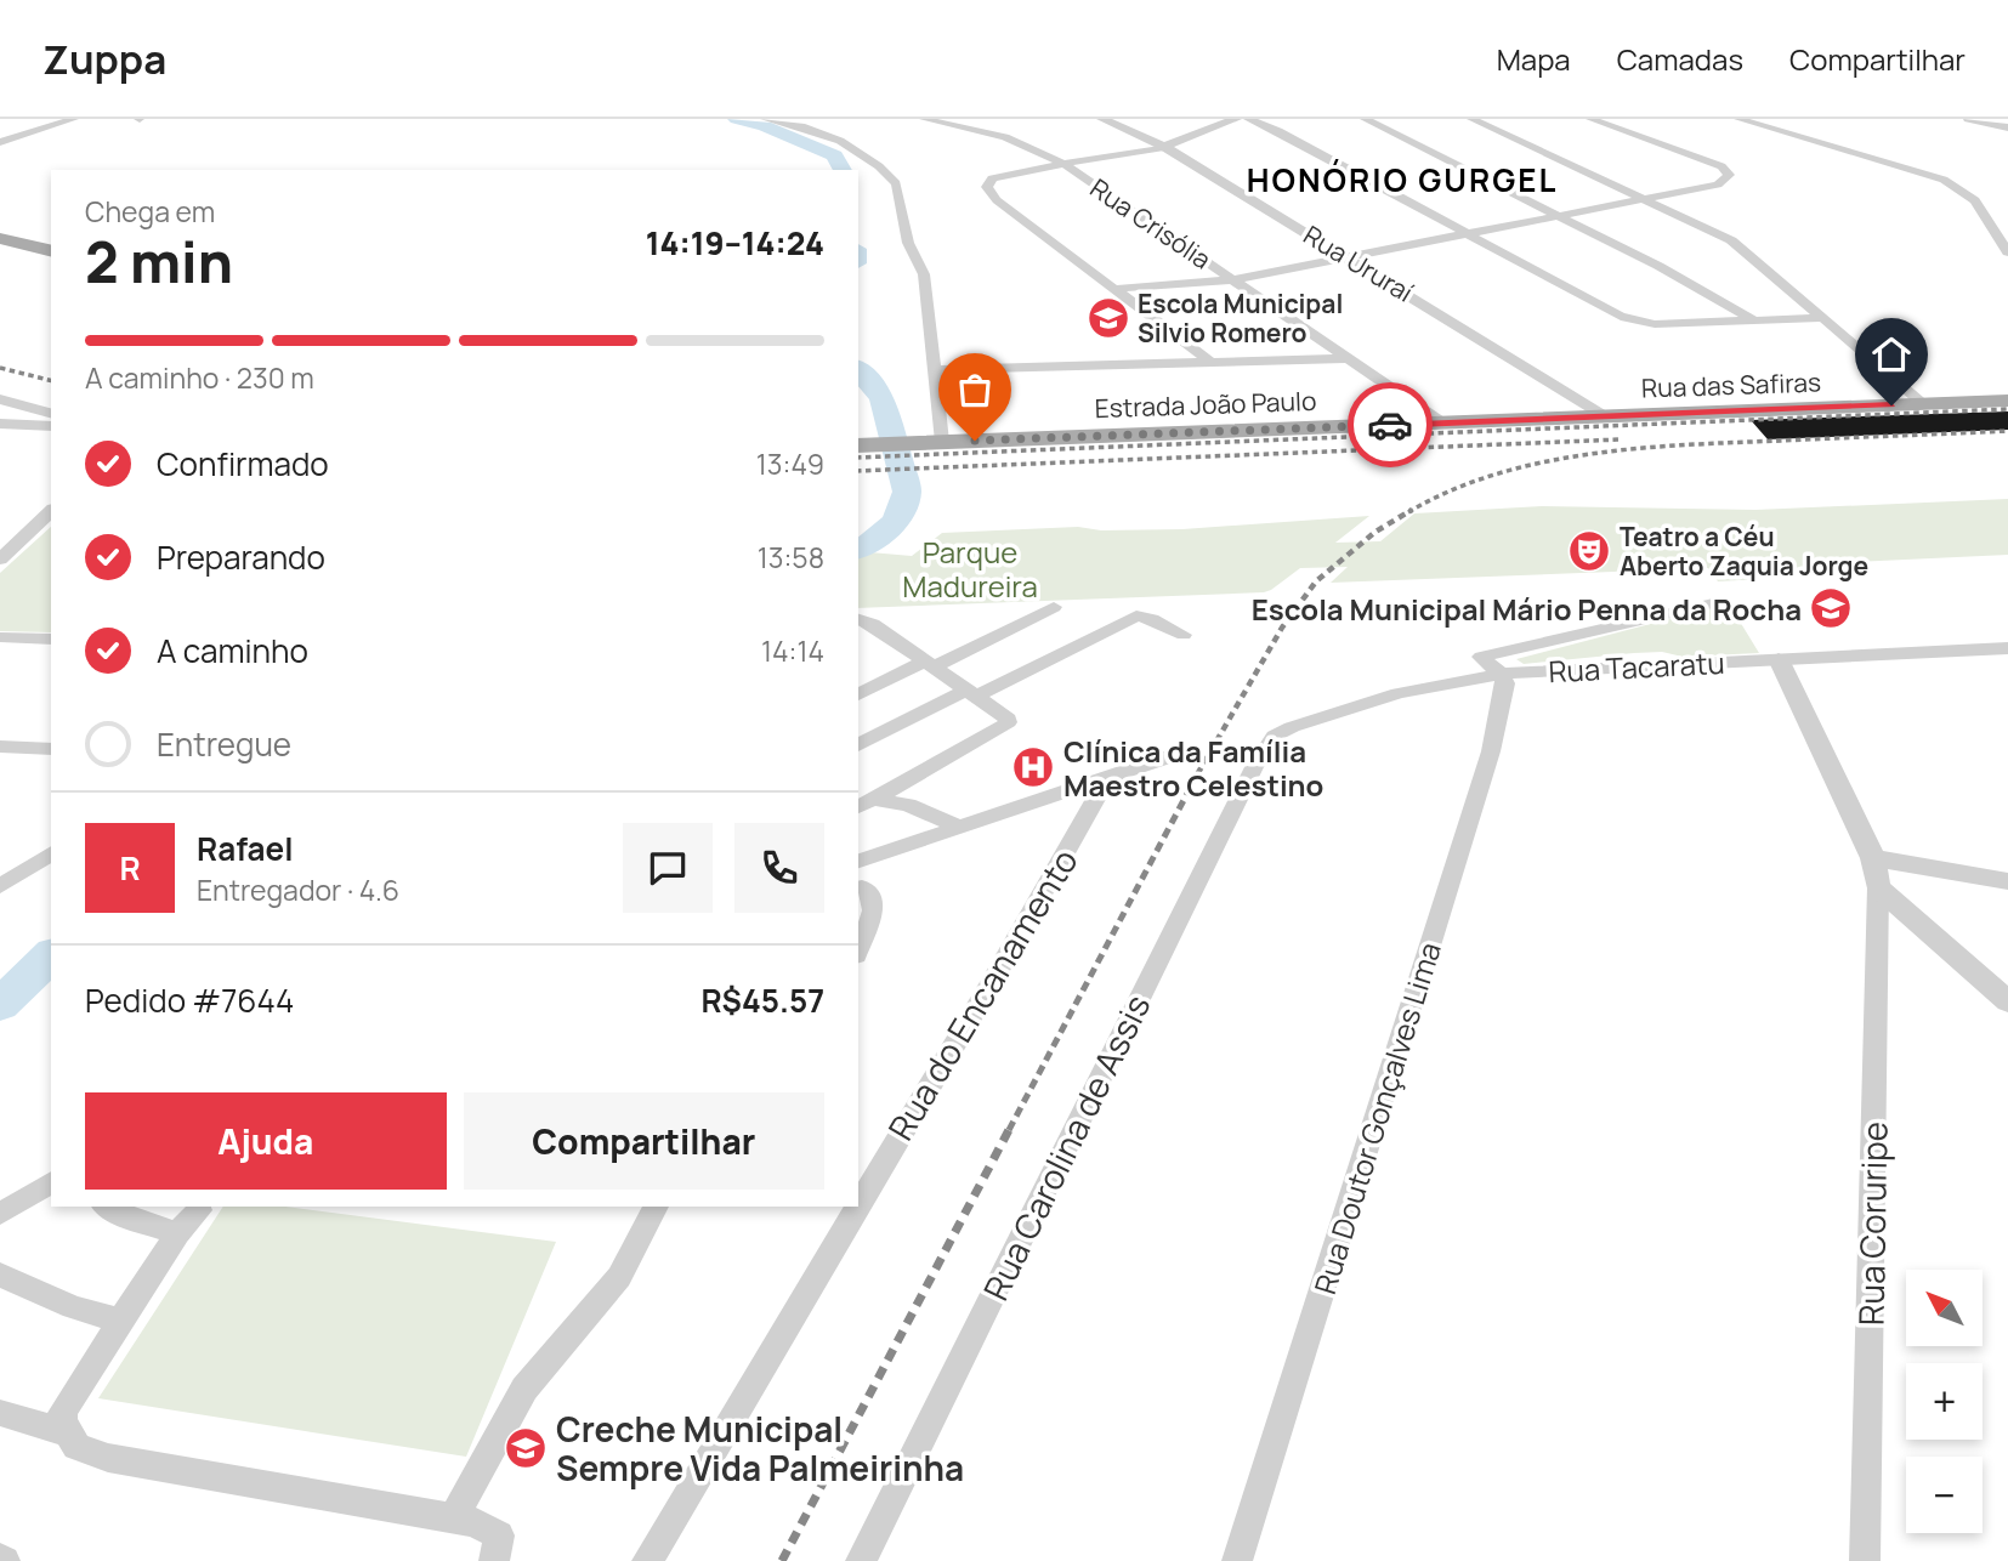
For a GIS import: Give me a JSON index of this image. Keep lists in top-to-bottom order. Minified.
{"streets":{"main road":["Rua das Safiras","Estrada João Paulo"],"street":["Rua Crisólia","Rua Ururaí","Rua Tacaratu","Rua do Encanamento","Rua Doutor Gonçalves Lima","Rua Carolina de Assis","Rua Coruripe"]},"crossings":[["Rua Crisólia","Estrada João Paulo"],["Rua Ururaí","Rua das Safiras"],["Rua Ururaí","Estrada João Paulo"],["Rua das Safiras","Estrada João Paulo"],["Rua Tacaratu","Rua Doutor Gonçalves Lima"],["Rua Tacaratu","Rua Carolina de Assis"]],"districts":["HONÓRIO GURGEL"],"parks":["Parque Madureira"],"places":{"school or university":["Escola Municipal Silvio Romero","Escola Municipal Mário Penna da Rocha","Creche Municipal Sempre Vida Palmeirinha"],"theatre":["Teatro a Céu Aberto Zaquia Jorge"],"hospital":["Clínica da Família Maestro Celestino"]},"north":"top left","page":{"header":"Zuppa","nav":["Mapa","Camadas","Compartilhar"],"heading":["2 min","Chega em","14:19–14:24"],"panel":["Rafael","Entregador · 4.6","Pedido #7644","R$45.57"],"bar":"A caminho · 230 m","list":[["Confirmado","13:49"],["Preparando","13:58"],["A caminho","14:14"],"Entregue"],"round":"R","buttons":["Ajuda","Compartilhar"],"map_buttons":["+","−"]}}
